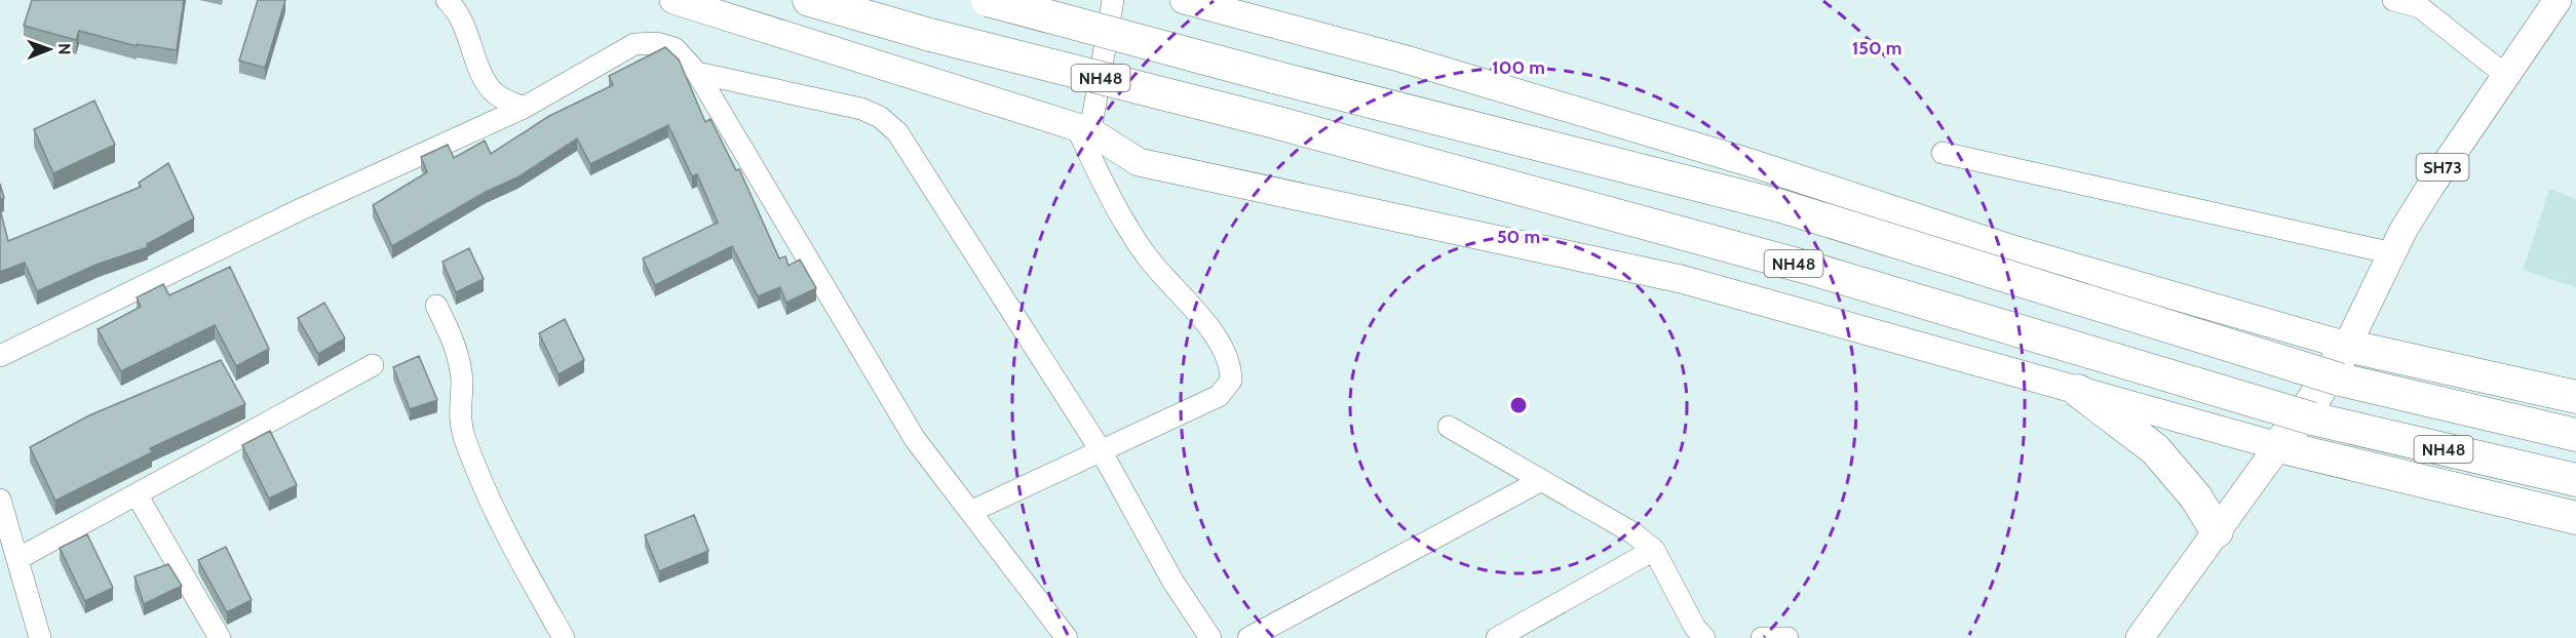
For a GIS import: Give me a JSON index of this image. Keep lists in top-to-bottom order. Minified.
{"streets":{"highway":["NH48","SH73"]},"north":"right","rings":["150 m","100 m","50 m"]}
